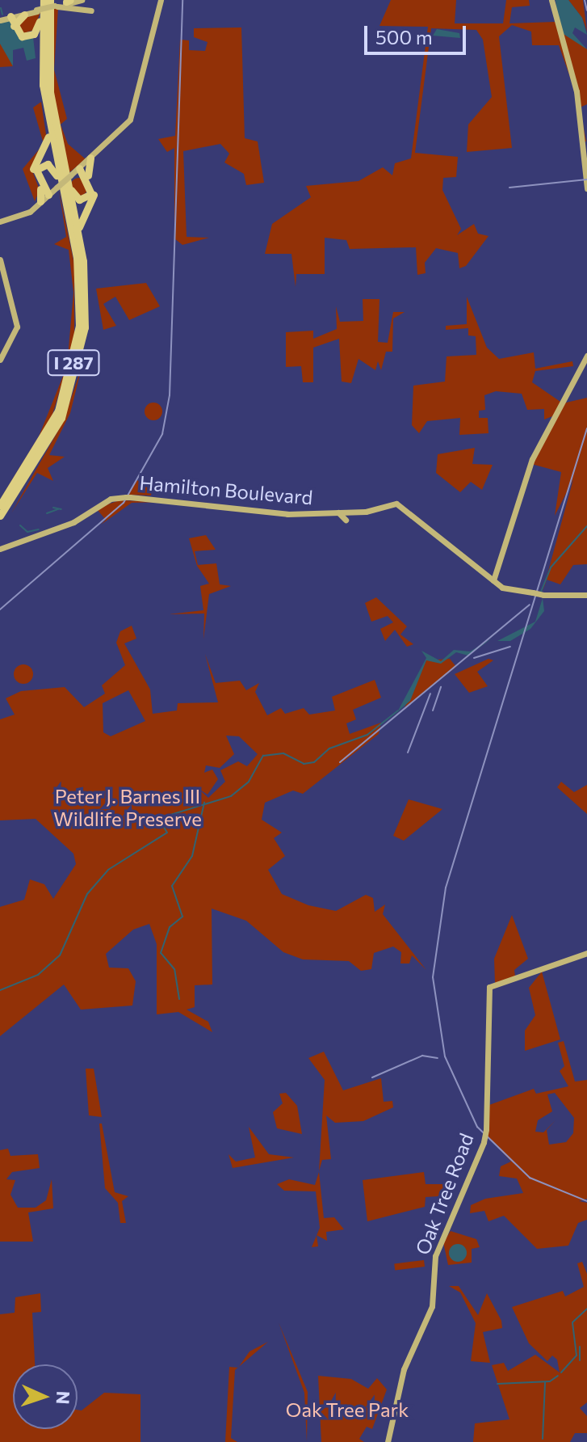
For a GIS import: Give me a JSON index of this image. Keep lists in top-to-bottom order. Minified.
{"streets":{"highway":["I 287"],"main road":["Hamilton Boulevard","Oak Tree Road"]},"parks":["Peter J. Barnes III Wildlife Preserve","Oak Tree Park"],"scale_bar":"500 m","north":"right"}
